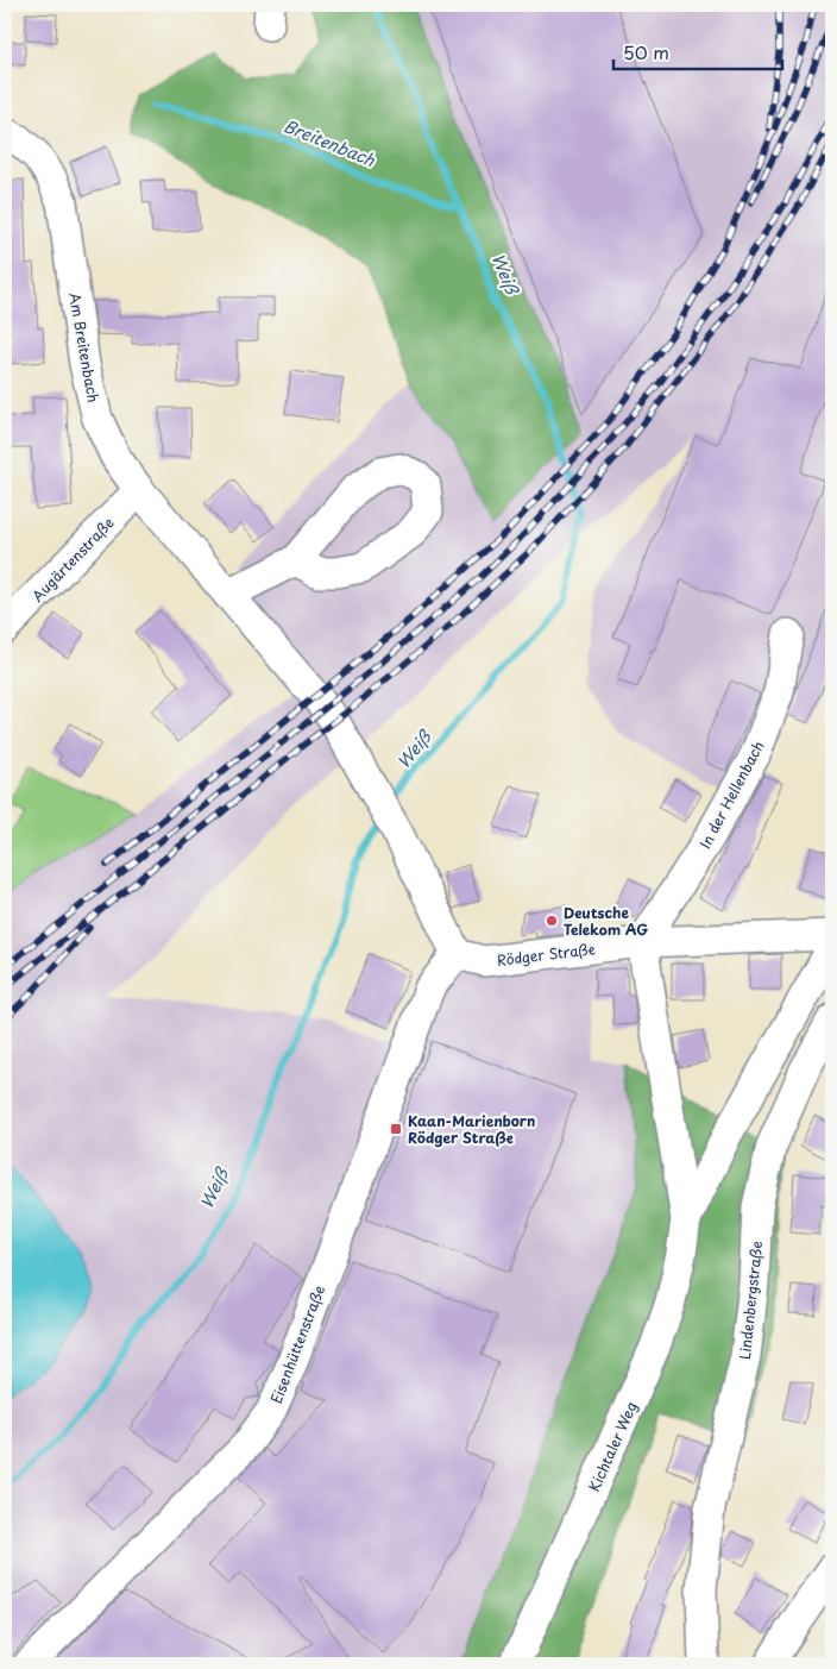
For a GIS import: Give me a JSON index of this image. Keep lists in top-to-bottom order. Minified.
{"streets":{"street":["Am Breitenbach","Augärtenstraße","In der Hellenbach","Rödger Straße","Lindenbergstraße","Eisenhüttenstraße","Kichtaler Weg"]},"crossings":[["Am Breitenbach","Augärtenstraße"],["Am Breitenbach","Rödger Straße"],["Am Breitenbach","Eisenhüttenstraße"],["In der Hellenbach","Rödger Straße"],["In der Hellenbach","Kichtaler Weg"],["Rödger Straße","Eisenhüttenstraße"],["Rödger Straße","Kichtaler Weg"]],"water":["Breitenbach","Weiß"],"places":{"other":["Deutsche Telekom AG"],"transit":["Kaan-Marienborn Rödger Straße"]},"scale_bar":"50 m"}
